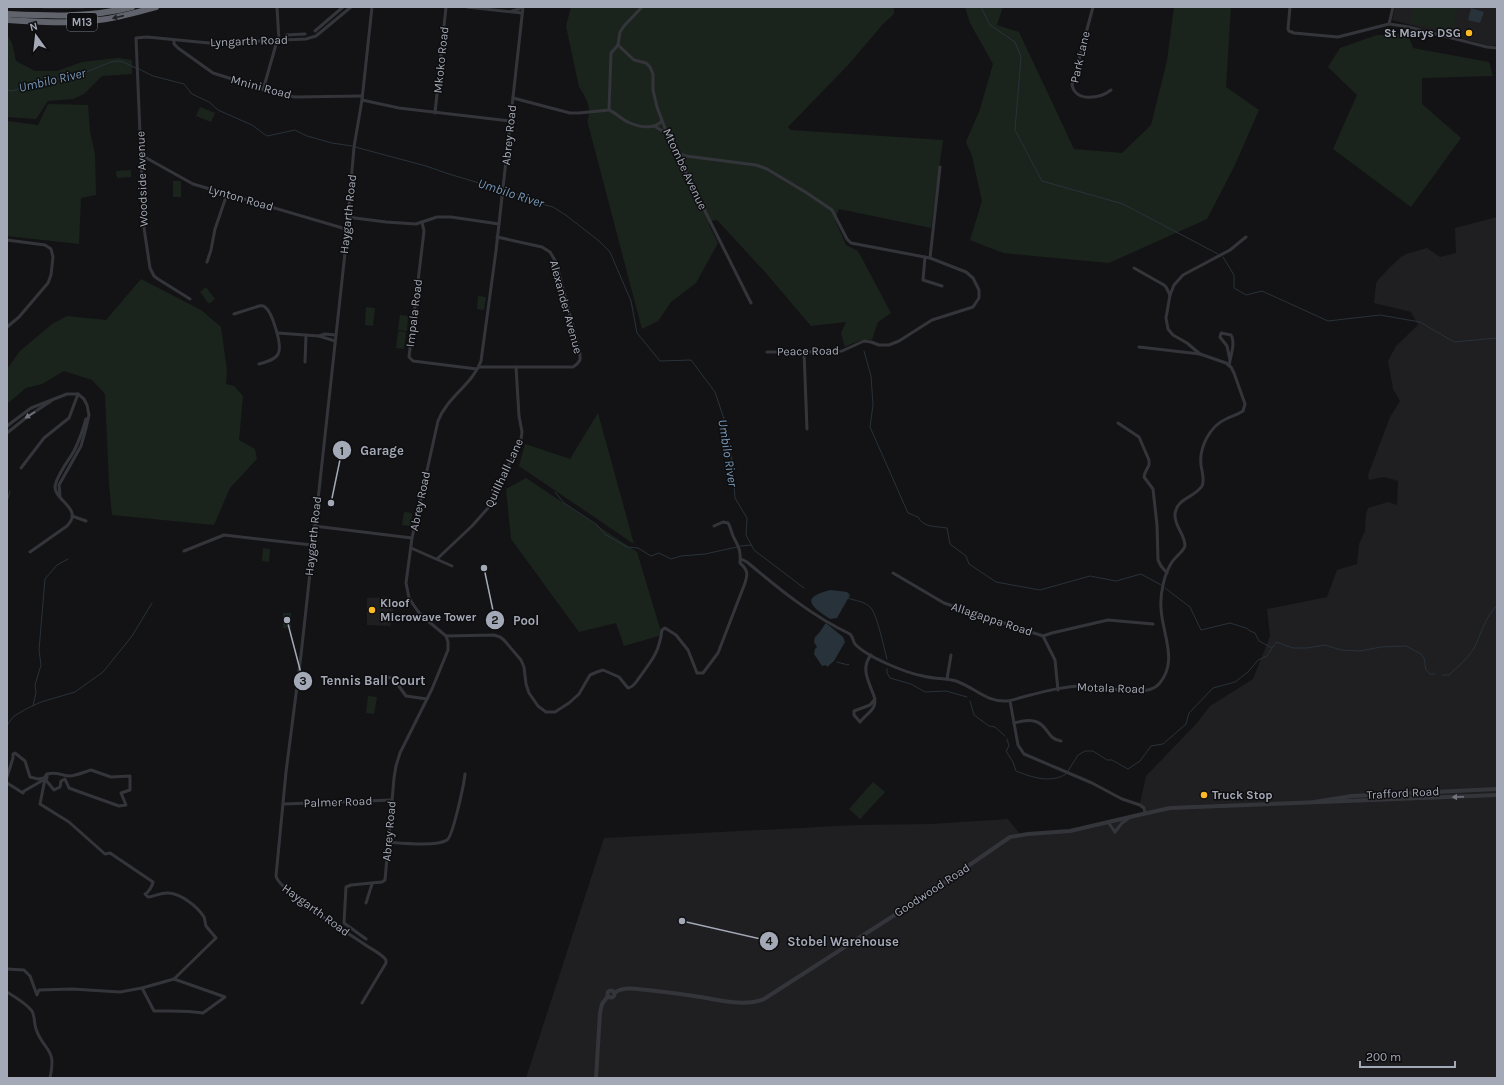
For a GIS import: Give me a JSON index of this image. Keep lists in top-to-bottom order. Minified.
{"streets":{"highway":["M13"],"street":["Lyngarth Road","Park Lane","Mkoko Road","Mnini Road","Abrey Road","Mtombe Avenue","Woodside Avenue","Lynton Road","Haygarth Road","Alexander Avenue","Impala Road","Peace Road","Quillhall Lane","Allagappa Road","Motala Road","Trafford Road","Palmer Road","Goodwood Road"]},"crossings":[["Lyngarth Road","Mnini Road"],["Lyngarth Road","Woodside Avenue"],["Mkoko Road","Mnini Road"],["Mnini Road","Abrey Road"],["Mnini Road","Haygarth Road"],["Abrey Road","Alexander Avenue"],["Abrey Road","Impala Road"],["Abrey Road","Palmer Road"],["Mtombe Avenue","Peace Road"],["Woodside Avenue","Lynton Road"],["Lynton Road","Haygarth Road"],["Haygarth Road","Palmer Road"],["Alexander Avenue","Impala Road"],["Alexander Avenue","Quillhall Lane"],["Allagappa Road","Motala Road"],["Trafford Road","Goodwood Road"]],"water":["Umbilo River"],"places":["St Marys DSG","Garage","Pool","Kloof Microwave Tower","Tennis Ball Court","Truck Stop","Stobel Warehouse"],"scale_bar":"200 m","north":"top"}
